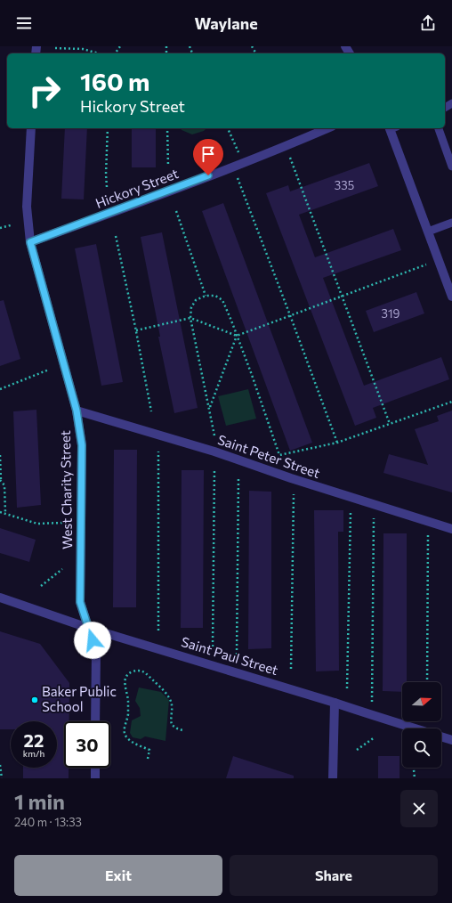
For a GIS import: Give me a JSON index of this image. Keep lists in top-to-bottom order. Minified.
{"streets":{"street":["Hickory Street","Saint Peter Street","West Charity Street","Saint Paul Street"]},"crossings":[["Hickory Street","West Charity Street"],["Saint Peter Street","West Charity Street"],["West Charity Street","Saint Paul Street"]],"places":["Baker Public School"],"house_numbers":["335","319"],"north":"right","page":{"header":"Waylane","turn":["160 m","Hickory Street"],"speed":"22 km/h","limit":"30","heading":["1 min","240 m · 13:33"],"buttons":["Exit","Share"]}}
